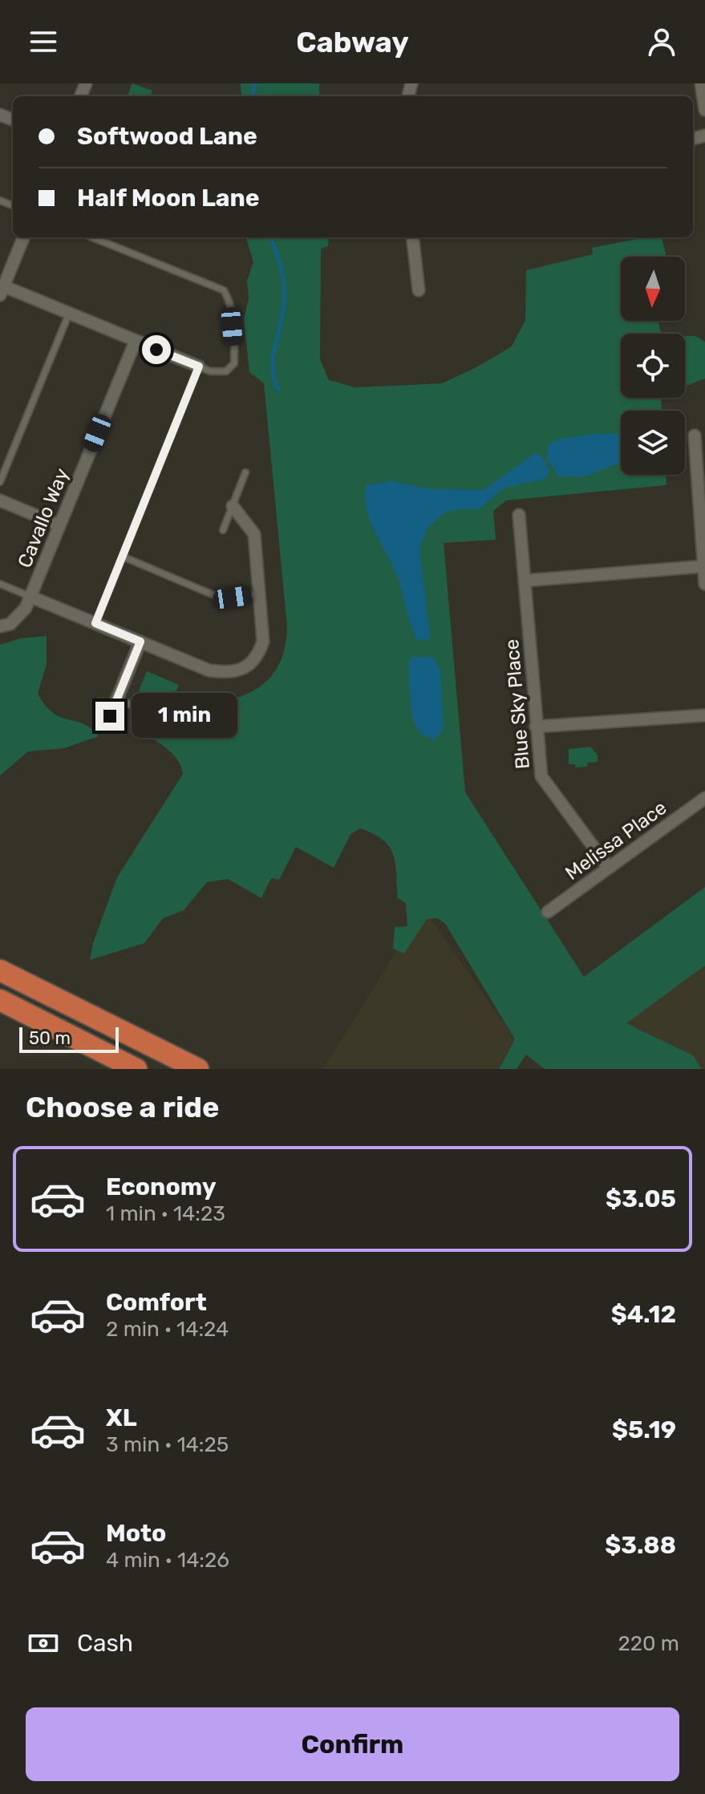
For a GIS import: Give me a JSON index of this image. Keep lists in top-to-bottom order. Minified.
{"streets":{"street":["Cavallo Way","Blue Sky Place","Melissa Place"]},"crossings":[["Blue Sky Place","Melissa Place"]],"scale_bar":"50 m","north":"bottom","page":{"header":"Cabway","banner":["Softwood Lane","Half Moon Lane"],"bubble":"1 min","scale":"50 m","heading":"Choose a ride","list":[{"name":"Economy","note":"1 min · 14:23","value":"$3.05"},{"name":"Comfort","note":"2 min · 14:24","value":"$4.12"},{"name":"XL","note":"3 min · 14:25","value":"$5.19"},{"name":"Moto","note":"4 min · 14:26","value":"$3.88"}],"pay":["Cash","220 m"],"buttons":"Confirm"}}
